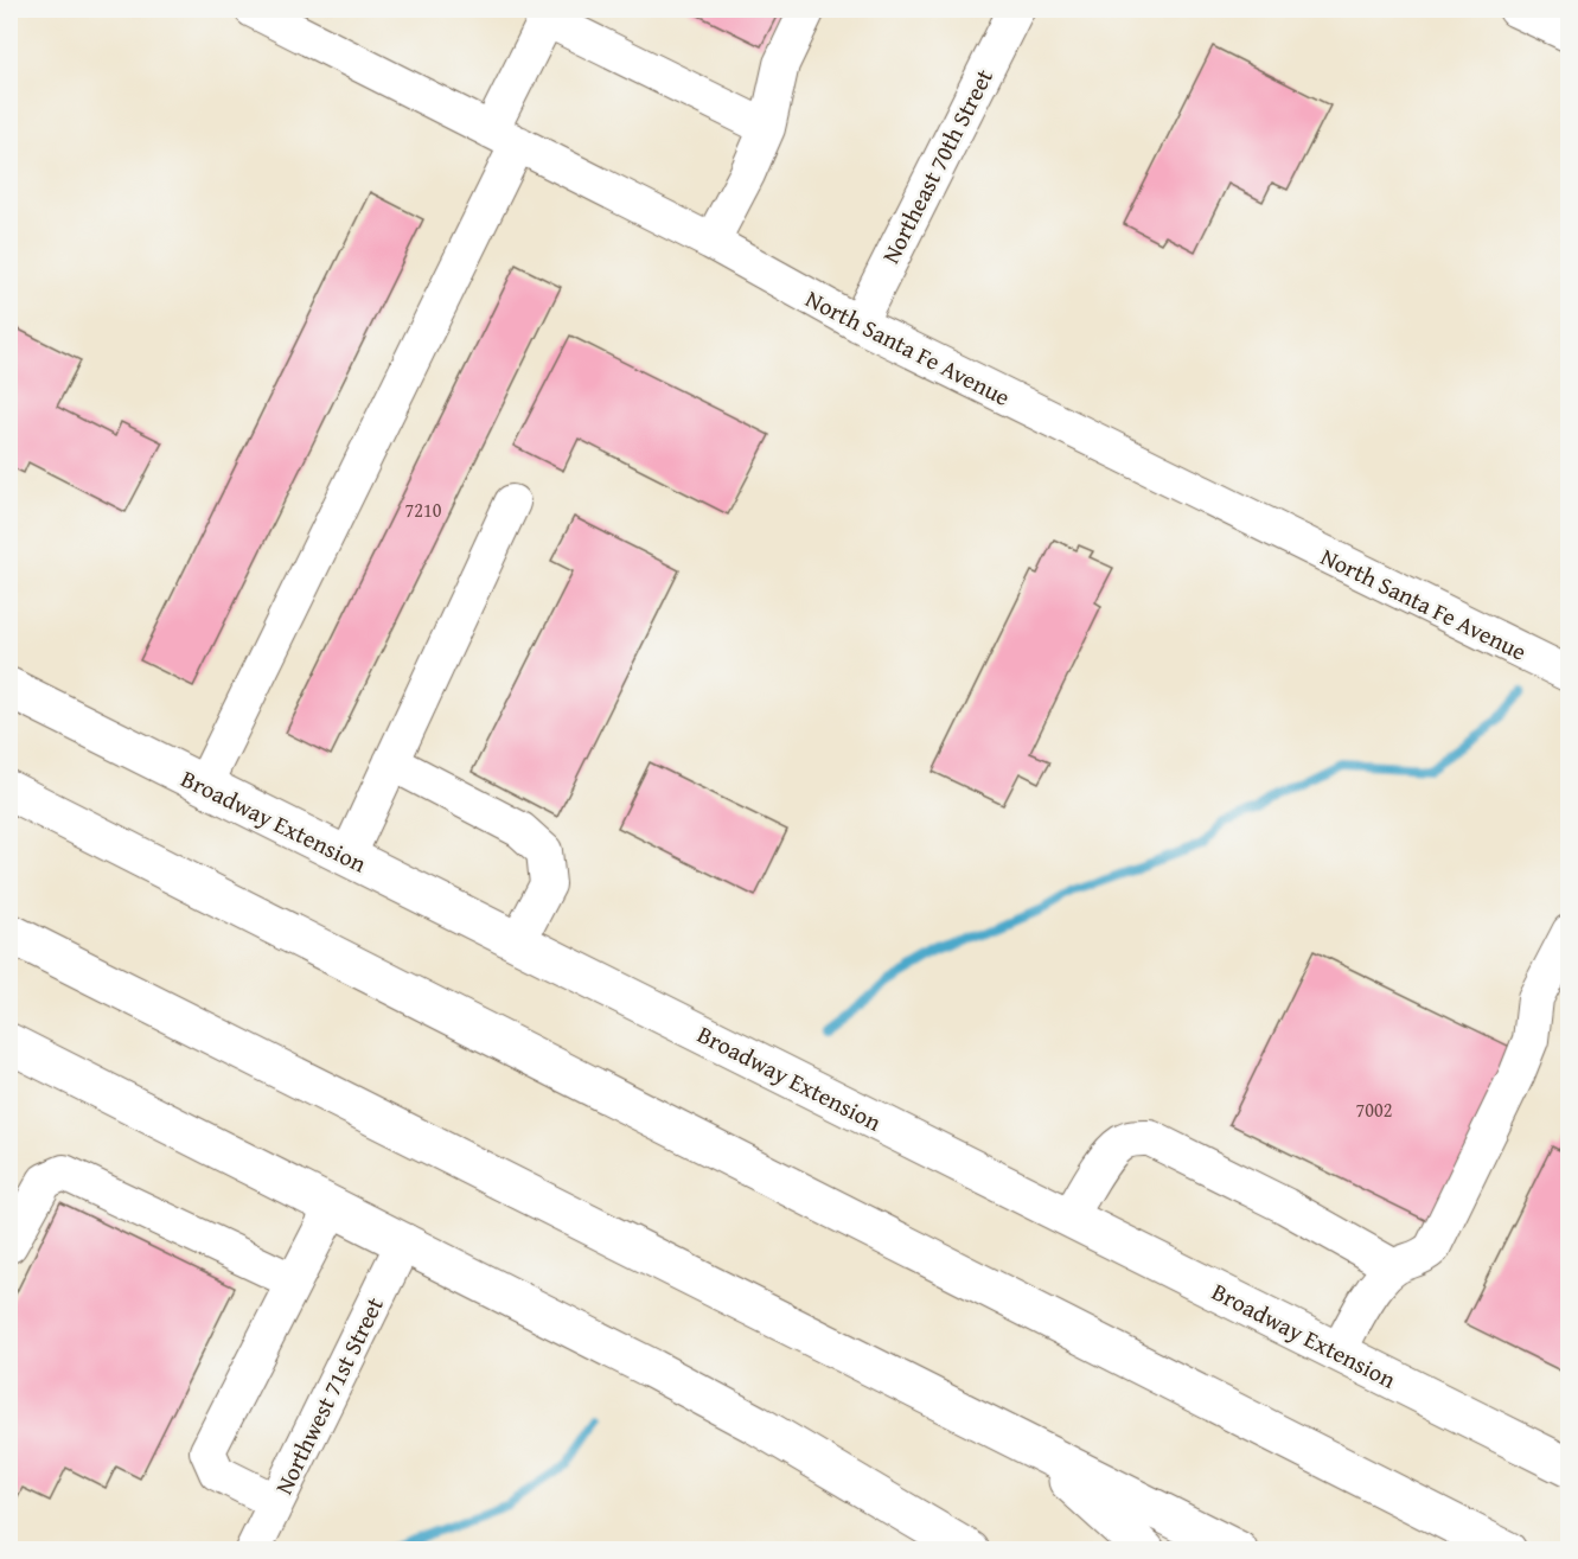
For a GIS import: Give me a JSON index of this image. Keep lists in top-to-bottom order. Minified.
{"streets":{"main road":["Broadway Extension"],"street":["Northeast 70th Street","North Santa Fe Avenue","Northwest 71st Street"]},"crossings":[["Northeast 70th Street","North Santa Fe Avenue"]],"house_numbers":["7210","7002"]}
